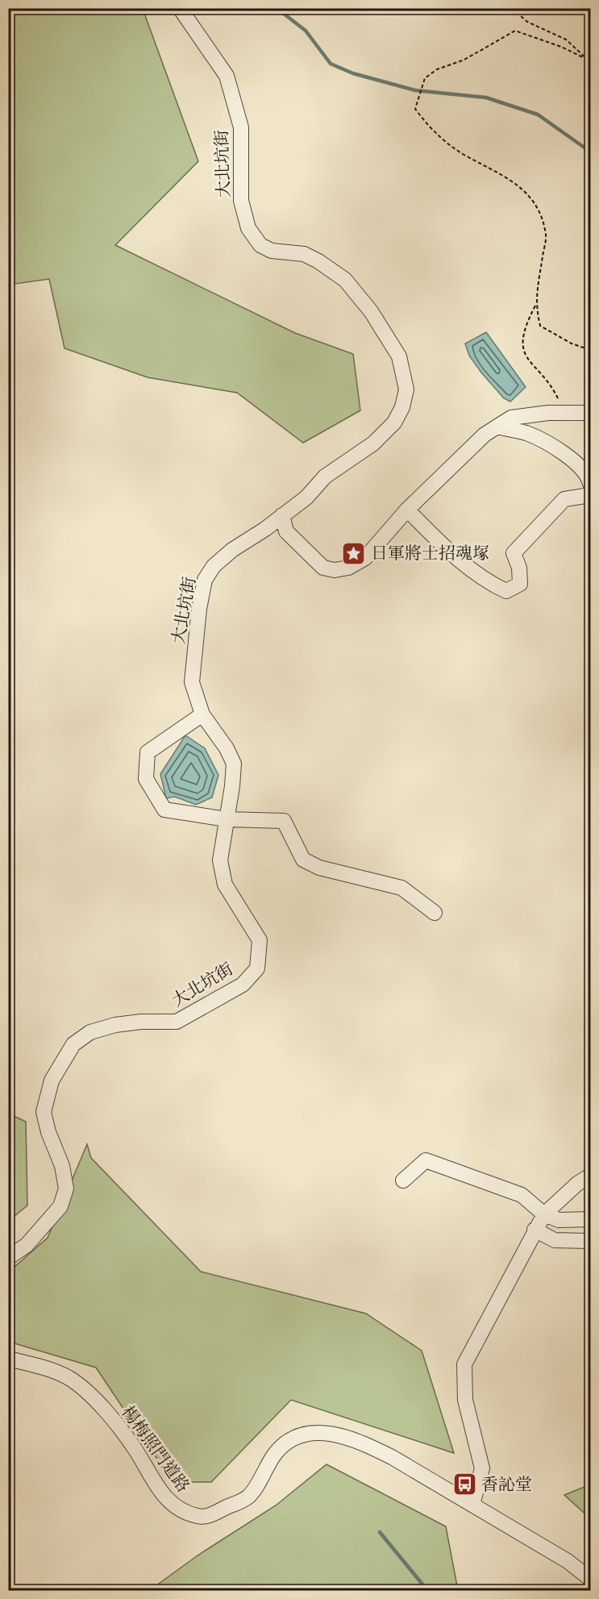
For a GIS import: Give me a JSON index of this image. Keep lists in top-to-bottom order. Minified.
{"streets":{"street":["大北坑街","楊梅照門道路"]},"places":{"place":["日軍將士招魂塚"],"bus stop":["香訫堂"]}}
